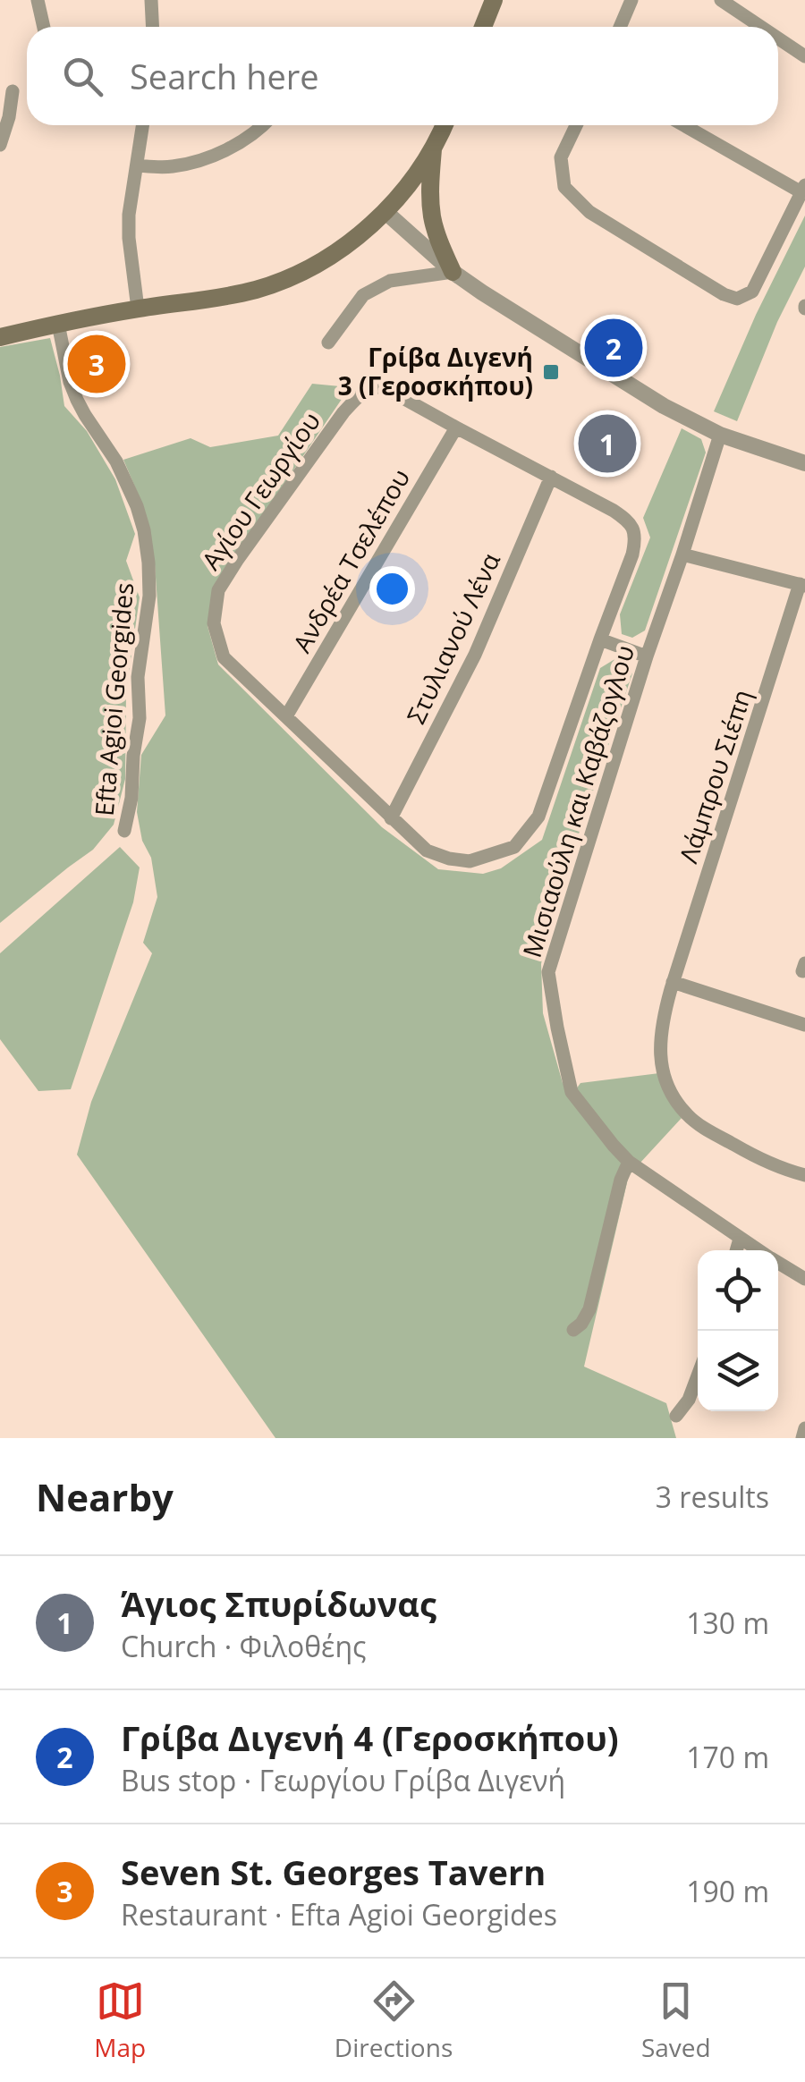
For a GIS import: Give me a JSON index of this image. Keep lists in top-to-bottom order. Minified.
{"streets":{"street":["Αγίου Γεωργίου","Ανδρέα Τσελέπου","Στυλιανού Λένα","Efta Agioi Georgides","Λάμπρου Σιέπη","Μισιαούλη και Καβάζογλου"]},"crossings":[["Αγίου Γεωργίου","Ανδρέα Τσελέπου"],["Αγίου Γεωργίου","Στυλιανού Λένα"]],"places":{"transit":["Γρίβα Διγενή 3 (Γεροσκήπου)"]},"page":{"search":"Search here","pins":["2","3","1"],"heading":["Nearby","3 results"],"list":[{"mark":"1","name":"Άγιος Σπυρίδωνας","note":"Church · Φιλοθέης","value":"130 m"},{"mark":"2","name":"Γρίβα Διγενή 4 (Γεροσκήπου)","note":"Bus stop · Γεωργίου Γρίβα Διγενή","value":"170 m"},{"mark":"3","name":"Seven St. Georges Tavern","note":"Restaurant · Efta Agioi Georgides","value":"190 m"}],"nav":["Map","Directions","Saved"]}}
